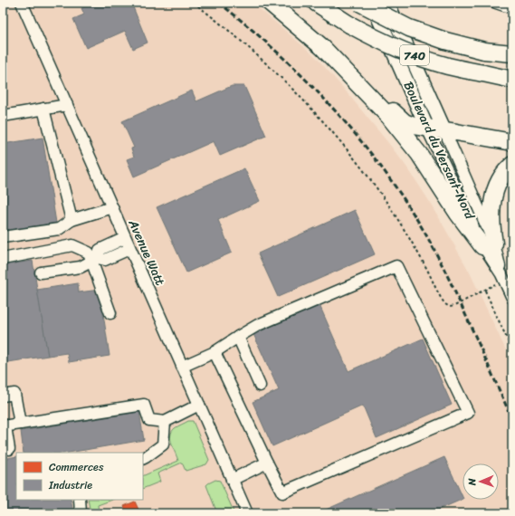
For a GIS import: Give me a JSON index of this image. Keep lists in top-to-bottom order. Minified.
{"streets":{"highway":["740"],"main road":["Boulevard du Versant-Nord"],"street":["Avenue Watt"]},"legend":["Commerces","Industrie"],"north":"left"}
